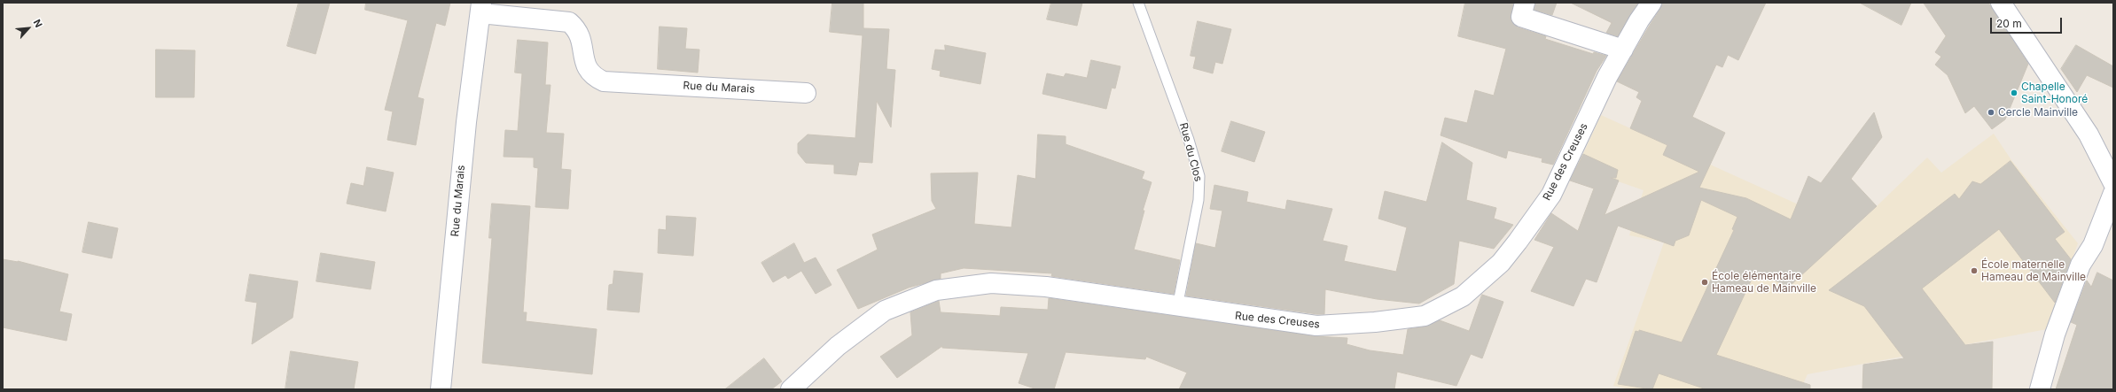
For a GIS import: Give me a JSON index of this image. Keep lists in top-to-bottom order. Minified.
{"streets":{"street":["Rue du Marais","Rue des Creuses"],"lane":["Rue du Clos"]},"crossings":[["Rue du Clos","Rue des Creuses"]],"places":["Chapelle Saint-Honoré","Cercle Mainville","École maternelle Hameau de Mainville","École élémentaire Hameau de Mainville"],"scale_bar":"20 m","north":"top right"}
